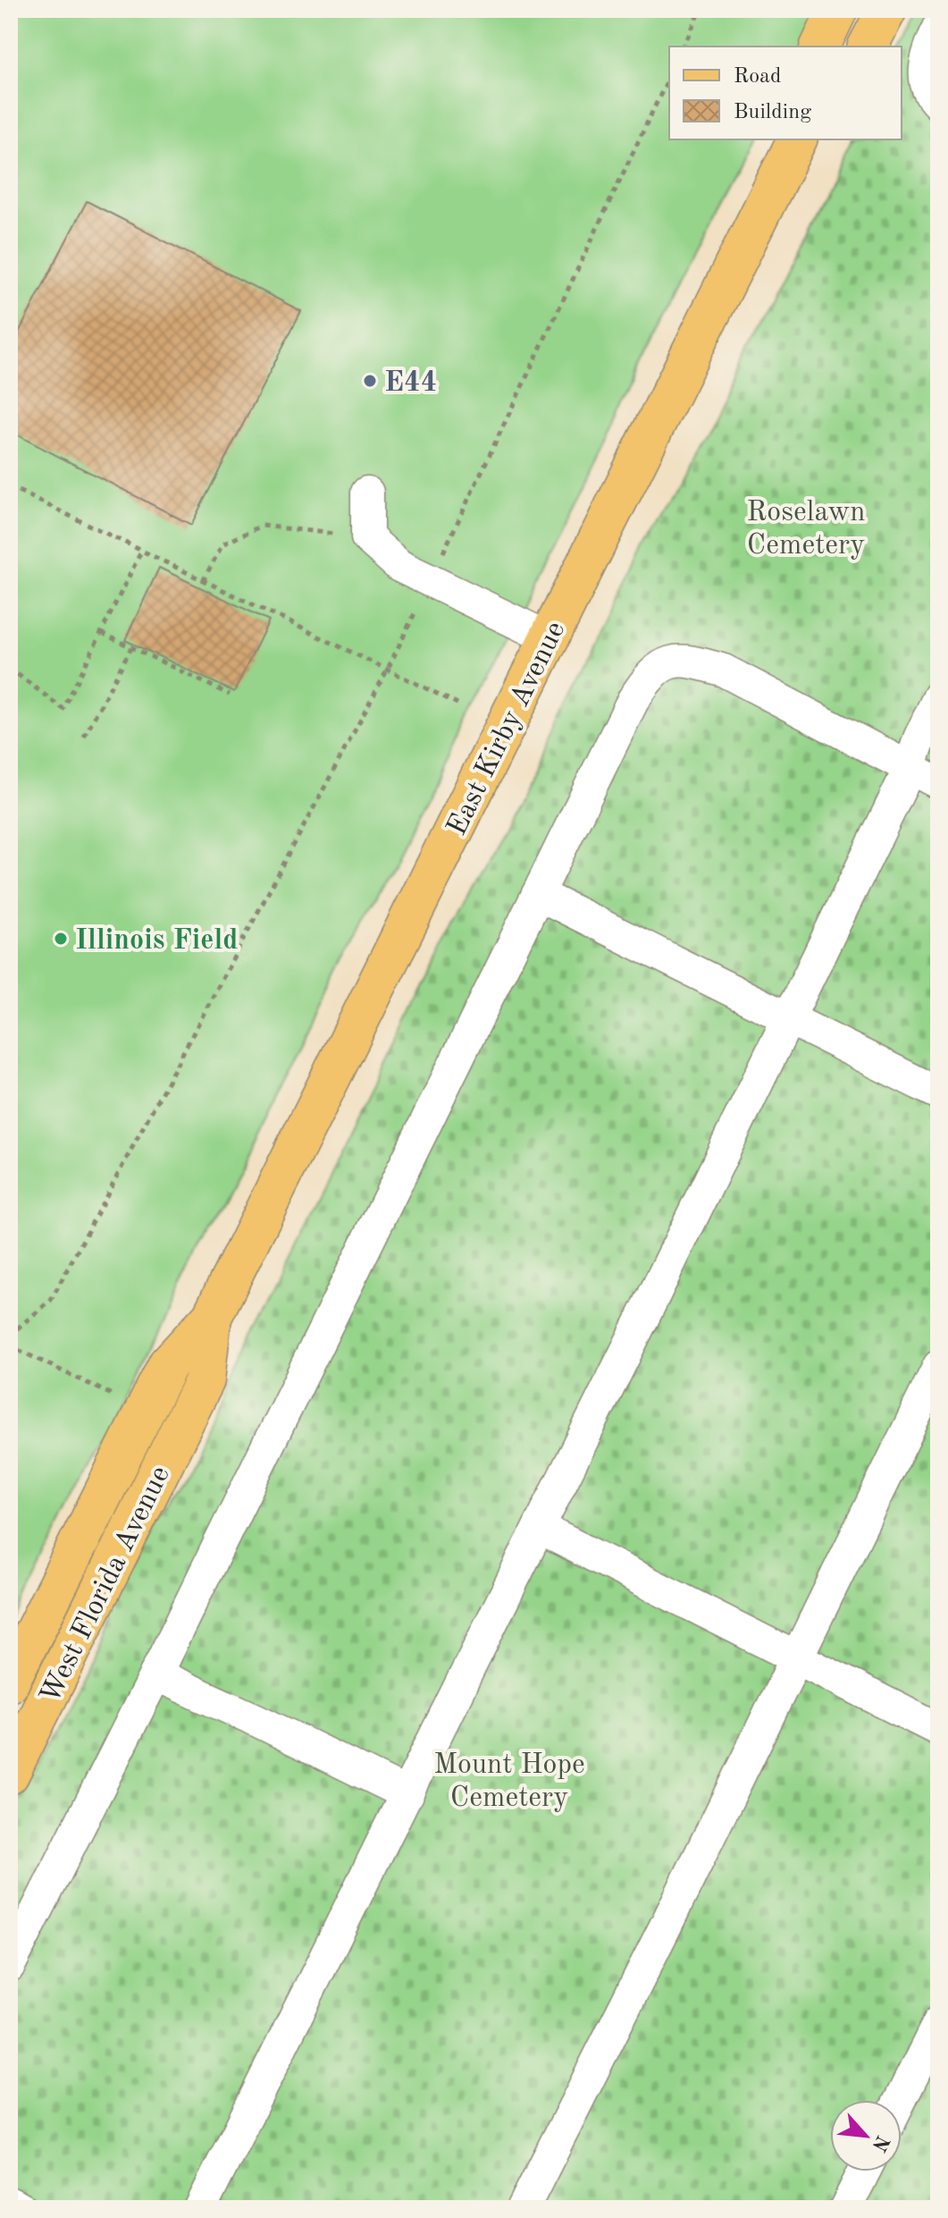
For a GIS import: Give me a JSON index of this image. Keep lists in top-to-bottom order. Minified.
{"streets":{"main road":["East Kirby Avenue","West Florida Avenue"]},"crossings":[["East Kirby Avenue","West Florida Avenue"]],"parks":["Roselawn Cemetery","Mount Hope Cemetery"],"places":["E44","Illinois Field"],"legend":["Road","Building"],"north":"bottom right"}
